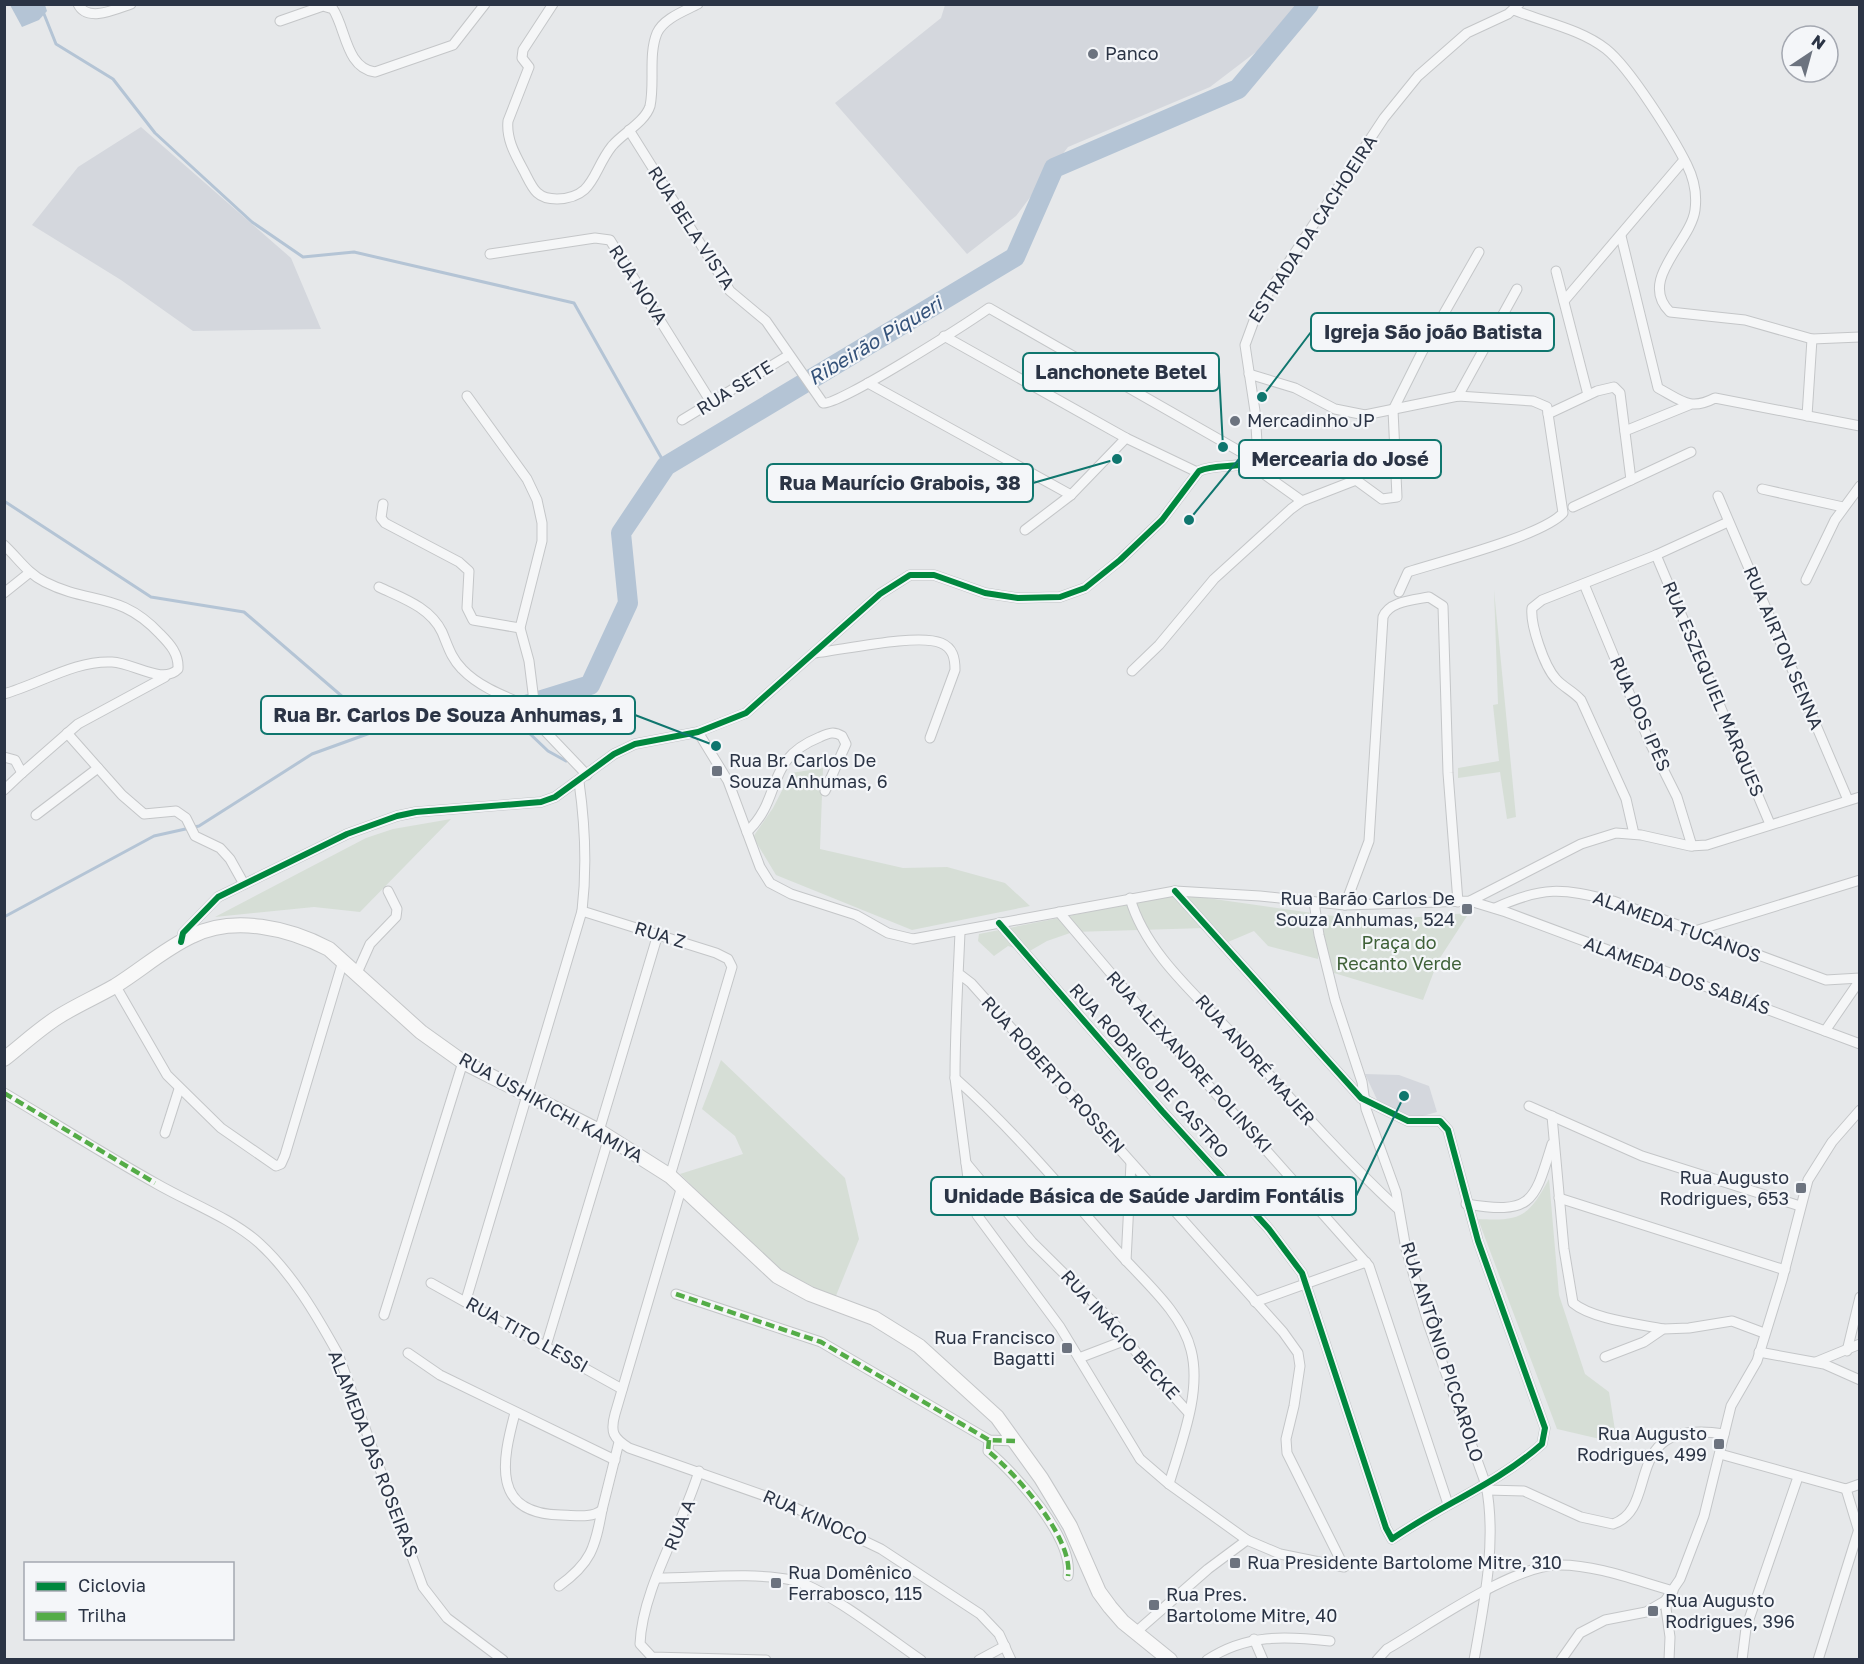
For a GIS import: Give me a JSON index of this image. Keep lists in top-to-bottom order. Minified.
{"streets":{"main road":["RUA USHIKICHI KAMIYA"],"street":["RUA BELA VISTA","ESTRADA DA CACHOEIRA","RUA NOVA","RUA SETE","RUA AIRTON SENNA","RUA ESZEQUIEL MARQUES","RUA DOS IPÊS","ALAMEDA TUCANOS","RUA Z","ALAMEDA DOS SABIÁS","RUA ANDRÉ MAJER","RUA ALEXANDRE POLINSKI","RUA RODRIGO DE CASTRO","RUA ROBERTO ROSSEN","RUA TITO LESSI","RUA INÁCIO BECKE","RUA ANTÔNIO PICCAROLO","ALAMEDA DAS ROSEIRAS","RUA KINOCO","RUA A"]},"crossings":[["RUA BELA VISTA","RUA SETE"],["RUA NOVA","RUA SETE"],["ALAMEDA TUCANOS","ALAMEDA DOS SABIÁS"],["RUA Z","RUA USHIKICHI KAMIYA"],["RUA ANDRÉ MAJER","RUA ANTÔNIO PICCAROLO"],["RUA ALEXANDRE POLINSKI","RUA RODRIGO DE CASTRO"],["RUA KINOCO","RUA A"]],"water":["Ribeirão Piqueri"],"parks":["Praça do Recanto Verde"],"places":{"other":["Panco","Igreja São joão Batista","Mercadinho JP","Lanchonete Betel","Rua Maurício Grabois, 38","Mercearia do José","Rua Br. Carlos De Souza Anhumas, 1","Unidade Básica de Saúde Jardim Fontális"],"transit":["Rua Br. Carlos De Souza Anhumas, 6","Rua Barão Carlos De Souza Anhumas, 524","Rua Augusto Rodrigues, 653","Rua Francisco Bagatti","Rua Augusto Rodrigues, 499","Rua Presidente Bartolome Mitre, 310","Rua Domênico Ferrabosco, 115","Rua Pres. Bartolome Mitre, 40","Rua Augusto Rodrigues, 396"]},"legend":["Ciclovia","Trilha"],"north":"top right"}
